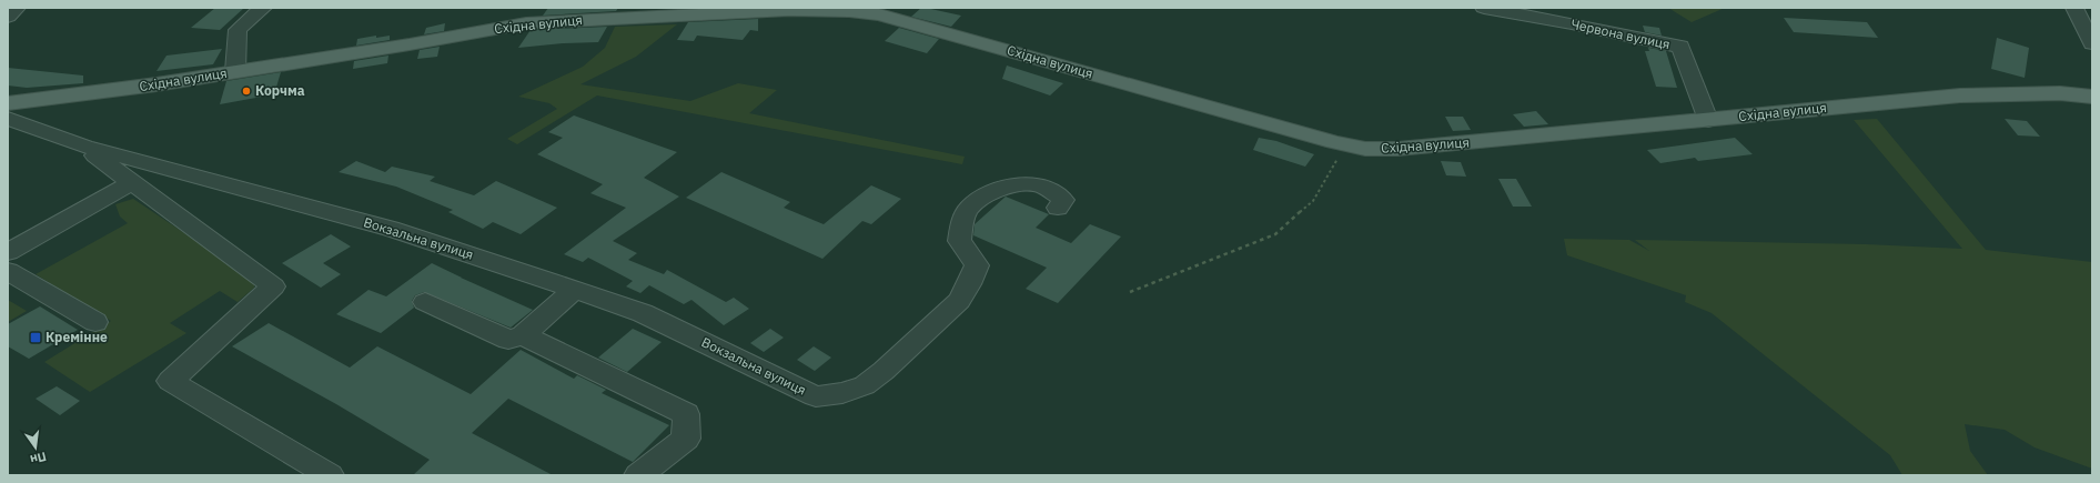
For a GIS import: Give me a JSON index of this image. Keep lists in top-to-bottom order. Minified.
{"streets":{"main road":["Східна вулиця"],"street":["Червона вулиця","Вокзальна вулиця"]},"crossings":[["Східна вулиця","Червона вулиця"]],"places":{"other":["Корчма"],"transit":["Кремінне"]},"north":"bottom"}
